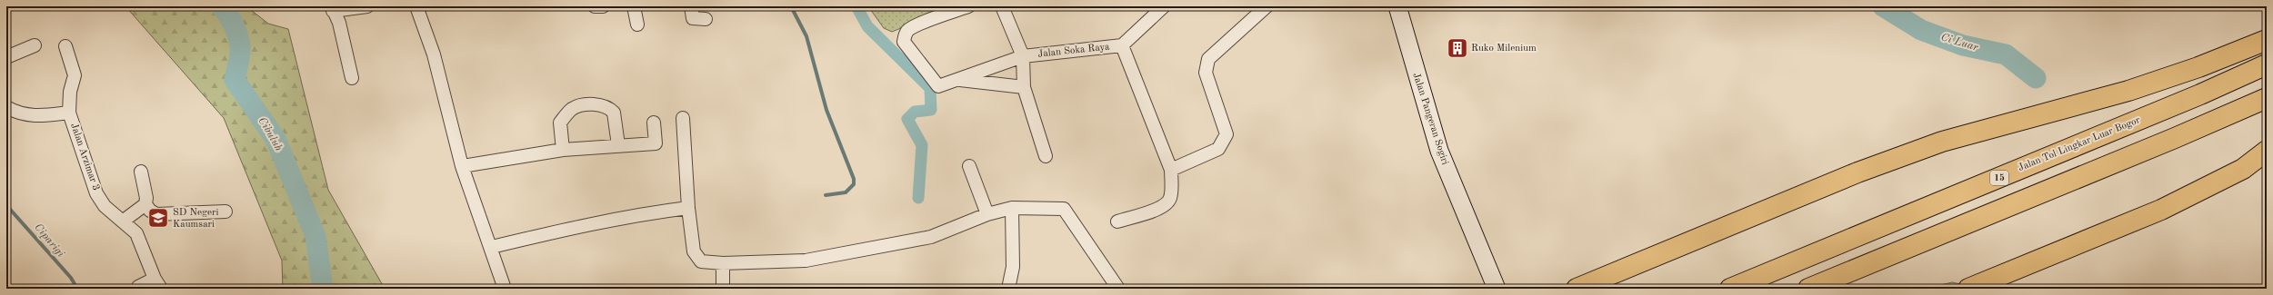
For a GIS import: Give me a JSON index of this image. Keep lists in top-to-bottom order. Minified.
{"streets":{"highway":["Jalan Tol Lingkar Luar Bogor","15"],"street":["Jalan Soka Raya","Jalan Pangeran Sogiri","Jalan Arzimar 3"]},"water":["Ci Luar","Cibuluh","Ciparigi"],"places":{"building":["Ruko Milenium"],"school or university":["SD Negeri Kaumsari"]}}
